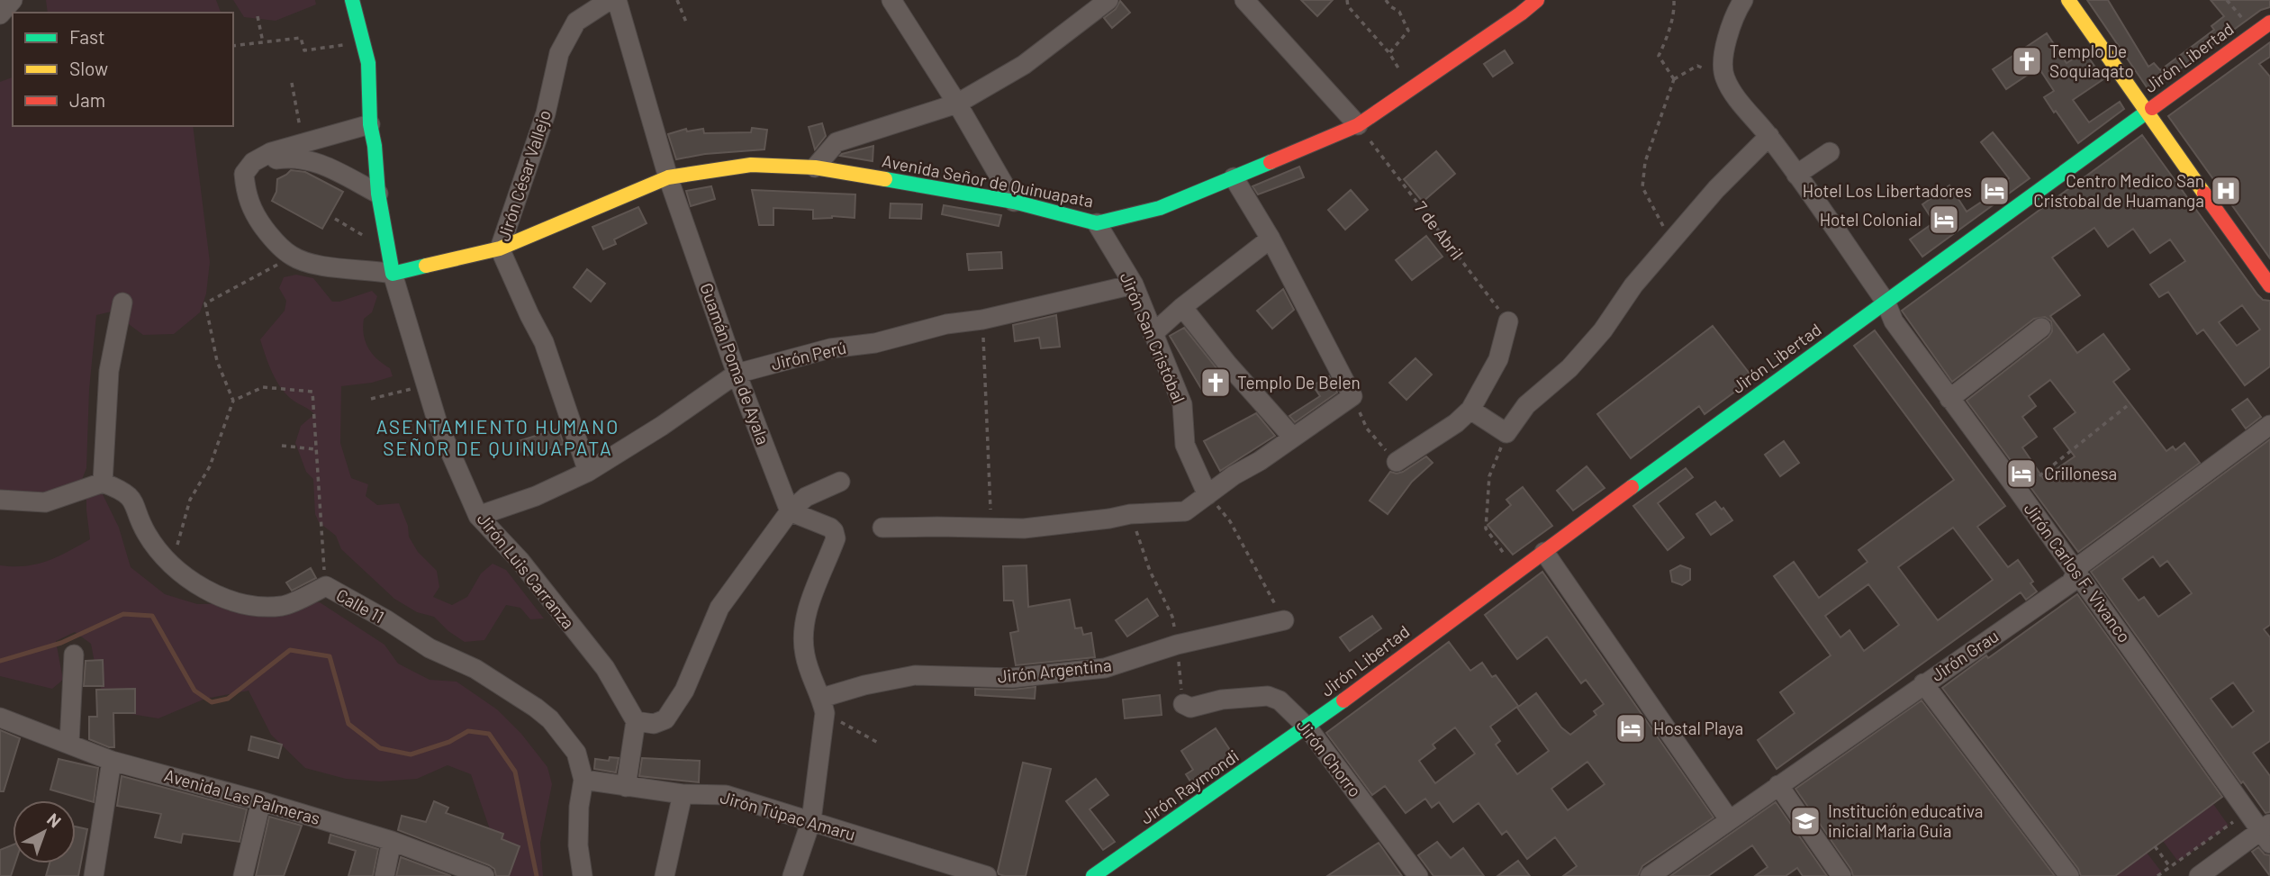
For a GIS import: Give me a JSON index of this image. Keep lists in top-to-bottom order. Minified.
{"streets":{"street":["Jirón Libertad","Jirón César Vallejo","Avenida Señor de Quinuapata","Jirón San Cristóbal","Jirón Perú","Guamán Poma de Ayala","Jirón Luis Carranza","Jirón Carlos F. Vivanco","Calle 11","Jirón Grau","Jirón Argentina","Jirón Chorro","Jirón Raymondi","Avenida Las Palmeras","Jirón Túpac Amaru"],"path":["7 de Abril"]},"crossings":[["Jirón Libertad","Jirón Carlos F. Vivanco"],["Jirón Libertad","Jirón Chorro"],["Jirón Libertad","Jirón Raymondi"],["Jirón César Vallejo","Avenida Señor de Quinuapata"],["Jirón César Vallejo","Jirón Perú"],["Avenida Señor de Quinuapata","7 de Abril"],["Avenida Señor de Quinuapata","Jirón San Cristóbal"],["Avenida Señor de Quinuapata","Guamán Poma de Ayala"],["Avenida Señor de Quinuapata","Jirón Luis Carranza"],["Jirón San Cristóbal","Jirón Perú"],["Jirón Perú","Guamán Poma de Ayala"],["Jirón Perú","Jirón Luis Carranza"],["Jirón Carlos F. Vivanco","Jirón Grau"],["Calle 11","Jirón Túpac Amaru"],["Jirón Chorro","Jirón Raymondi"]],"districts":["ASENTAMIENTO HUMANO SEÑOR DE QUINUAPATA"],"places":{"church":["Templo De Soquiaqato","Templo De Belen"],"hotel":["Hotel Los Libertadores","Hotel Colonial","Crillonesa","Hostal Playa"],"hospital":["Centro Medico San Cristobal de Huamanga"],"school or university":["Institución educativa inicial Maria Guia"]},"legend":["Fast","Slow","Jam"],"north":"top right"}
